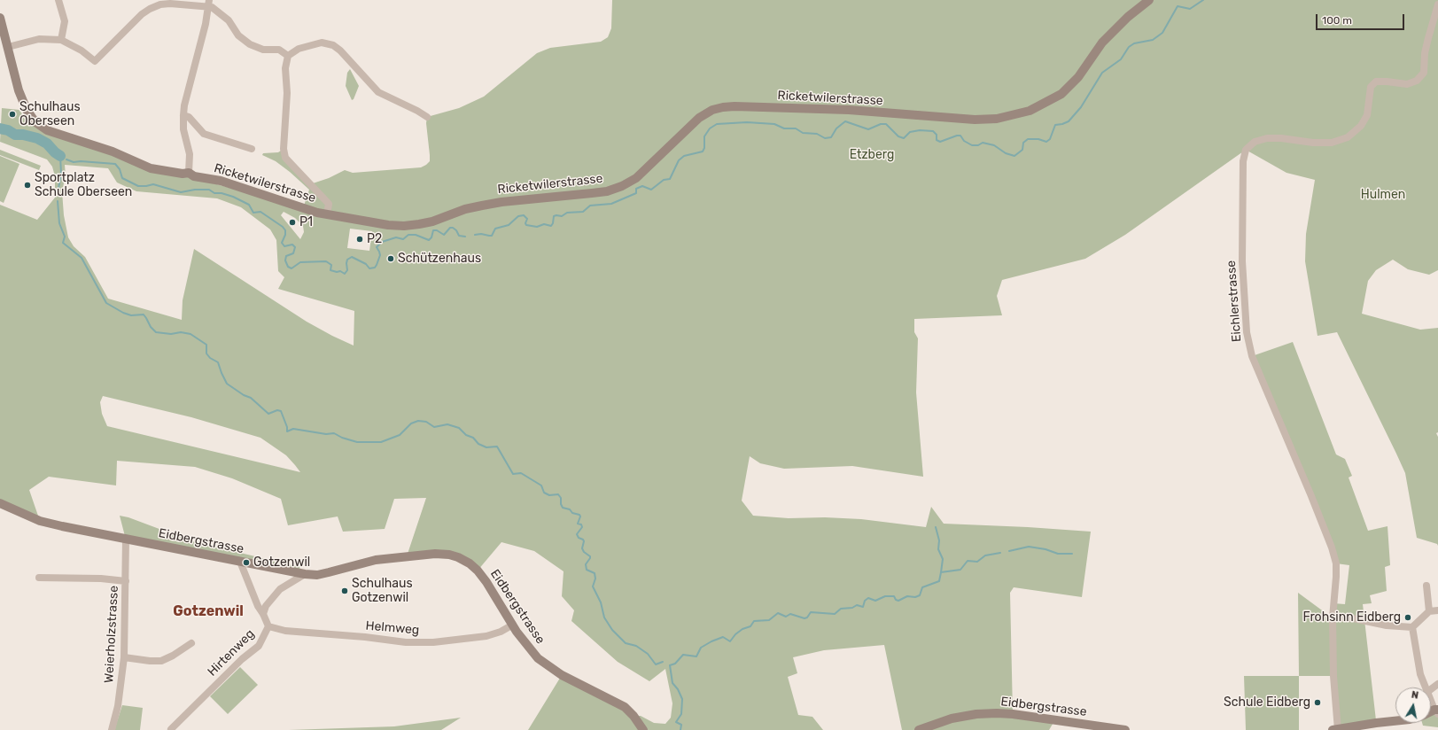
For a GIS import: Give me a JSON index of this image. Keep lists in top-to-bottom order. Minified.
{"streets":{"street":["Ricketwilerstrasse","Eichlerstrasse","Eidbergstrasse","Helmweg","Weierholzstrasse","Hirtenweg"]},"crossings":[["Eidbergstrasse","Helmweg"],["Eidbergstrasse","Weierholzstrasse"],["Eidbergstrasse","Hirtenweg"],["Helmweg","Hirtenweg"]],"districts":["Gotzenwil"],"parks":["Etzberg","Hulmen"],"places":["Schulhaus Oberseen","Sportplatz Schule Oberseen","P1","P2","Schützenhaus","Gotzenwil","Schulhaus Gotzenwil","Frohsinn Eidberg","Schule Eidberg"],"scale_bar":"100 m","north":"top"}
